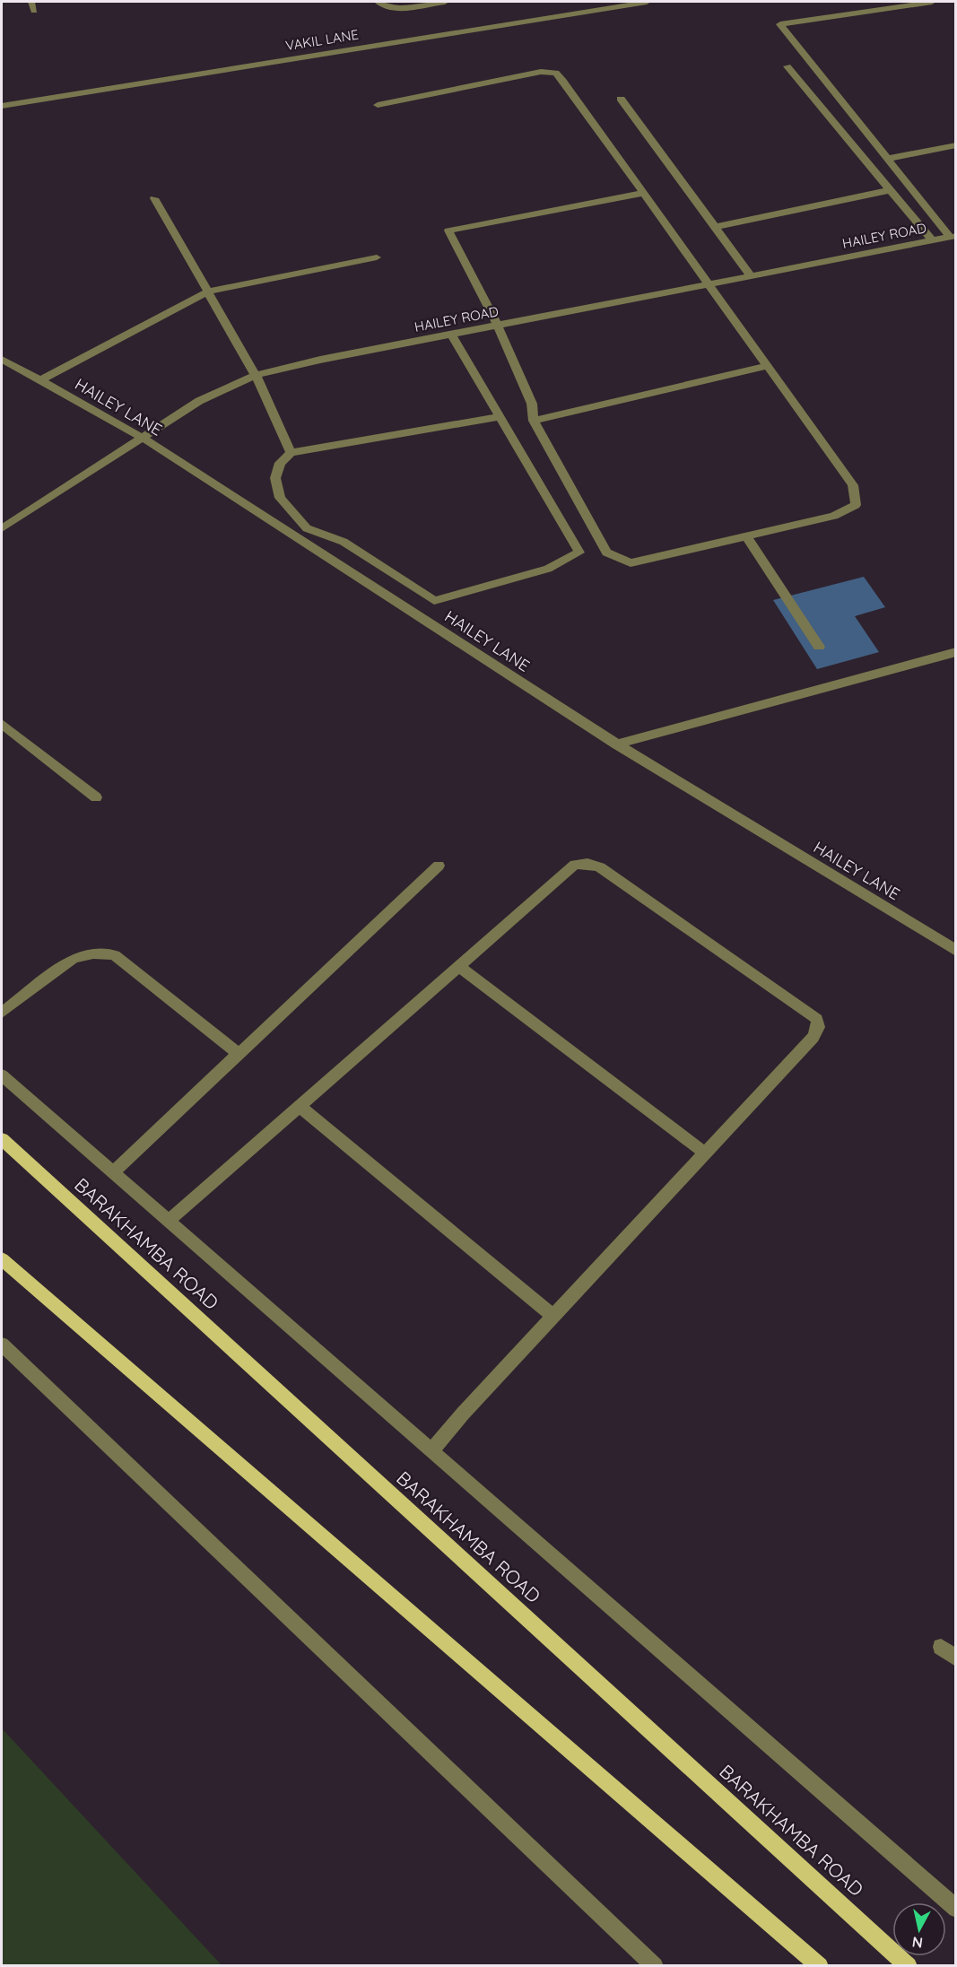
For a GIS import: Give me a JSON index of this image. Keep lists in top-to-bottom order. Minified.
{"streets":{"main road":["BARAKHAMBA ROAD"],"street":["VAKIL LANE","HAILEY ROAD","HAILEY LANE"]},"crossings":[["HAILEY ROAD","HAILEY LANE"]],"north":"bottom"}
